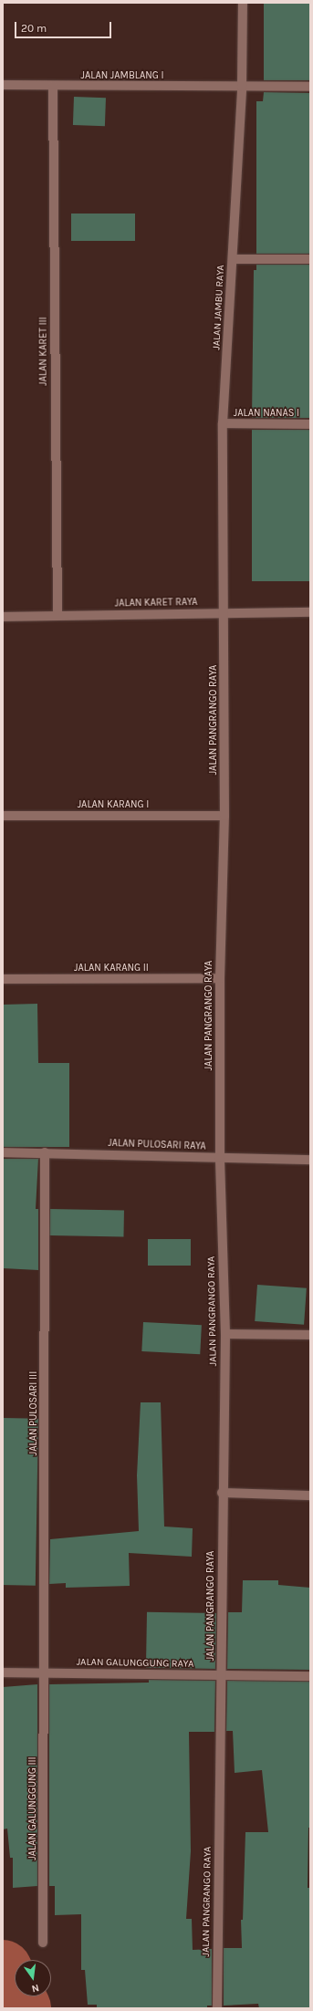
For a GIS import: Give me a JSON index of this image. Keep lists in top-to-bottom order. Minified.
{"streets":{"street":["JALAN JAMBLANG I","JALAN JAMBU RAYA","JALAN KARET III","JALAN NANAS I","JALAN KARET RAYA","JALAN PANGRANGO RAYA","JALAN KARANG I","JALAN KARANG II","JALAN PULOSARI RAYA","JALAN PULOSARI III","JALAN GALUNGGUNG RAYA","JALAN GALUNGGUNG III"]},"crossings":[["JALAN JAMBLANG I","JALAN JAMBU RAYA"],["JALAN JAMBLANG I","JALAN KARET III"],["JALAN JAMBU RAYA","JALAN NANAS I"],["JALAN JAMBU RAYA","JALAN KARET RAYA"],["JALAN JAMBU RAYA","JALAN PANGRANGO RAYA"],["JALAN KARET III","JALAN KARET RAYA"],["JALAN KARET RAYA","JALAN PANGRANGO RAYA"],["JALAN PANGRANGO RAYA","JALAN KARANG I"],["JALAN PANGRANGO RAYA","JALAN KARANG II"],["JALAN PANGRANGO RAYA","JALAN PULOSARI RAYA"],["JALAN PANGRANGO RAYA","JALAN GALUNGGUNG RAYA"],["JALAN PULOSARI RAYA","JALAN PULOSARI III"],["JALAN PULOSARI III","JALAN GALUNGGUNG RAYA"],["JALAN PULOSARI III","JALAN GALUNGGUNG III"],["JALAN GALUNGGUNG RAYA","JALAN GALUNGGUNG III"]],"scale_bar":"20 m","north":"bottom"}
